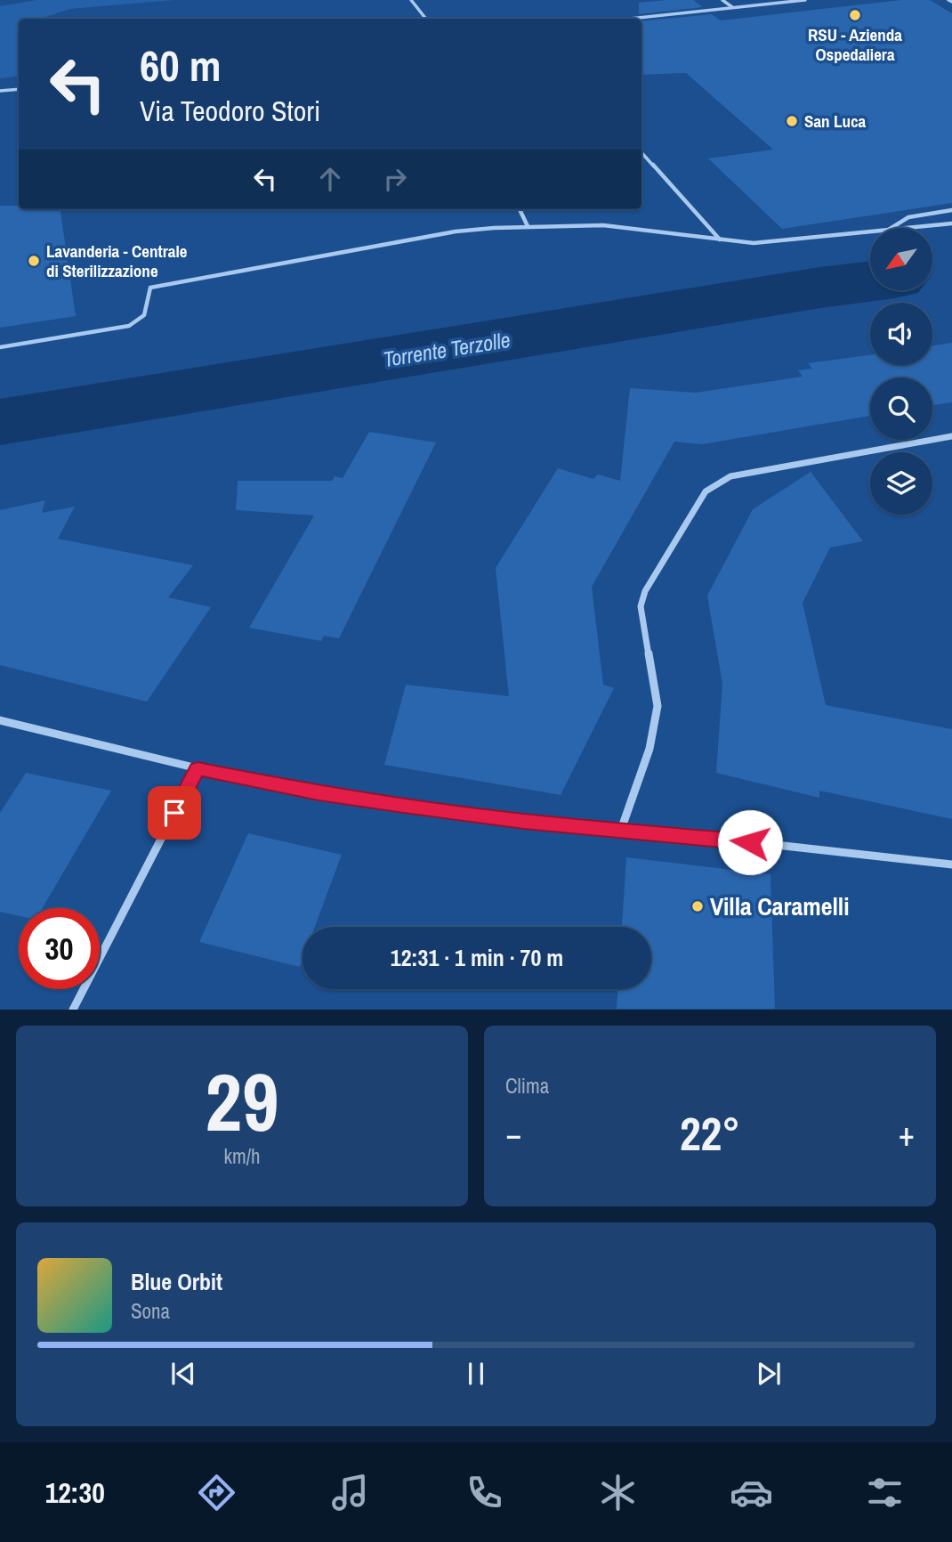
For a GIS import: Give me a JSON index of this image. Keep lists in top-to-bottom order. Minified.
{"water":["Torrente Terzolle"],"places":["RSU - Azienda Ospedaliera","San Luca","Lavanderia - Centrale di Sterilizzazione","Villa Caramelli"],"north":"bottom left","page":{"turn":["60 m","Via Teodoro Stori"],"limit":"30","trip":"12:31 · 1 min · 70 m","tile":[["29","km/h"],"Clima"],"heat":["−","22°","+"],"song":["Blue Orbit","Sona"],"tabs":"12:30"}}
